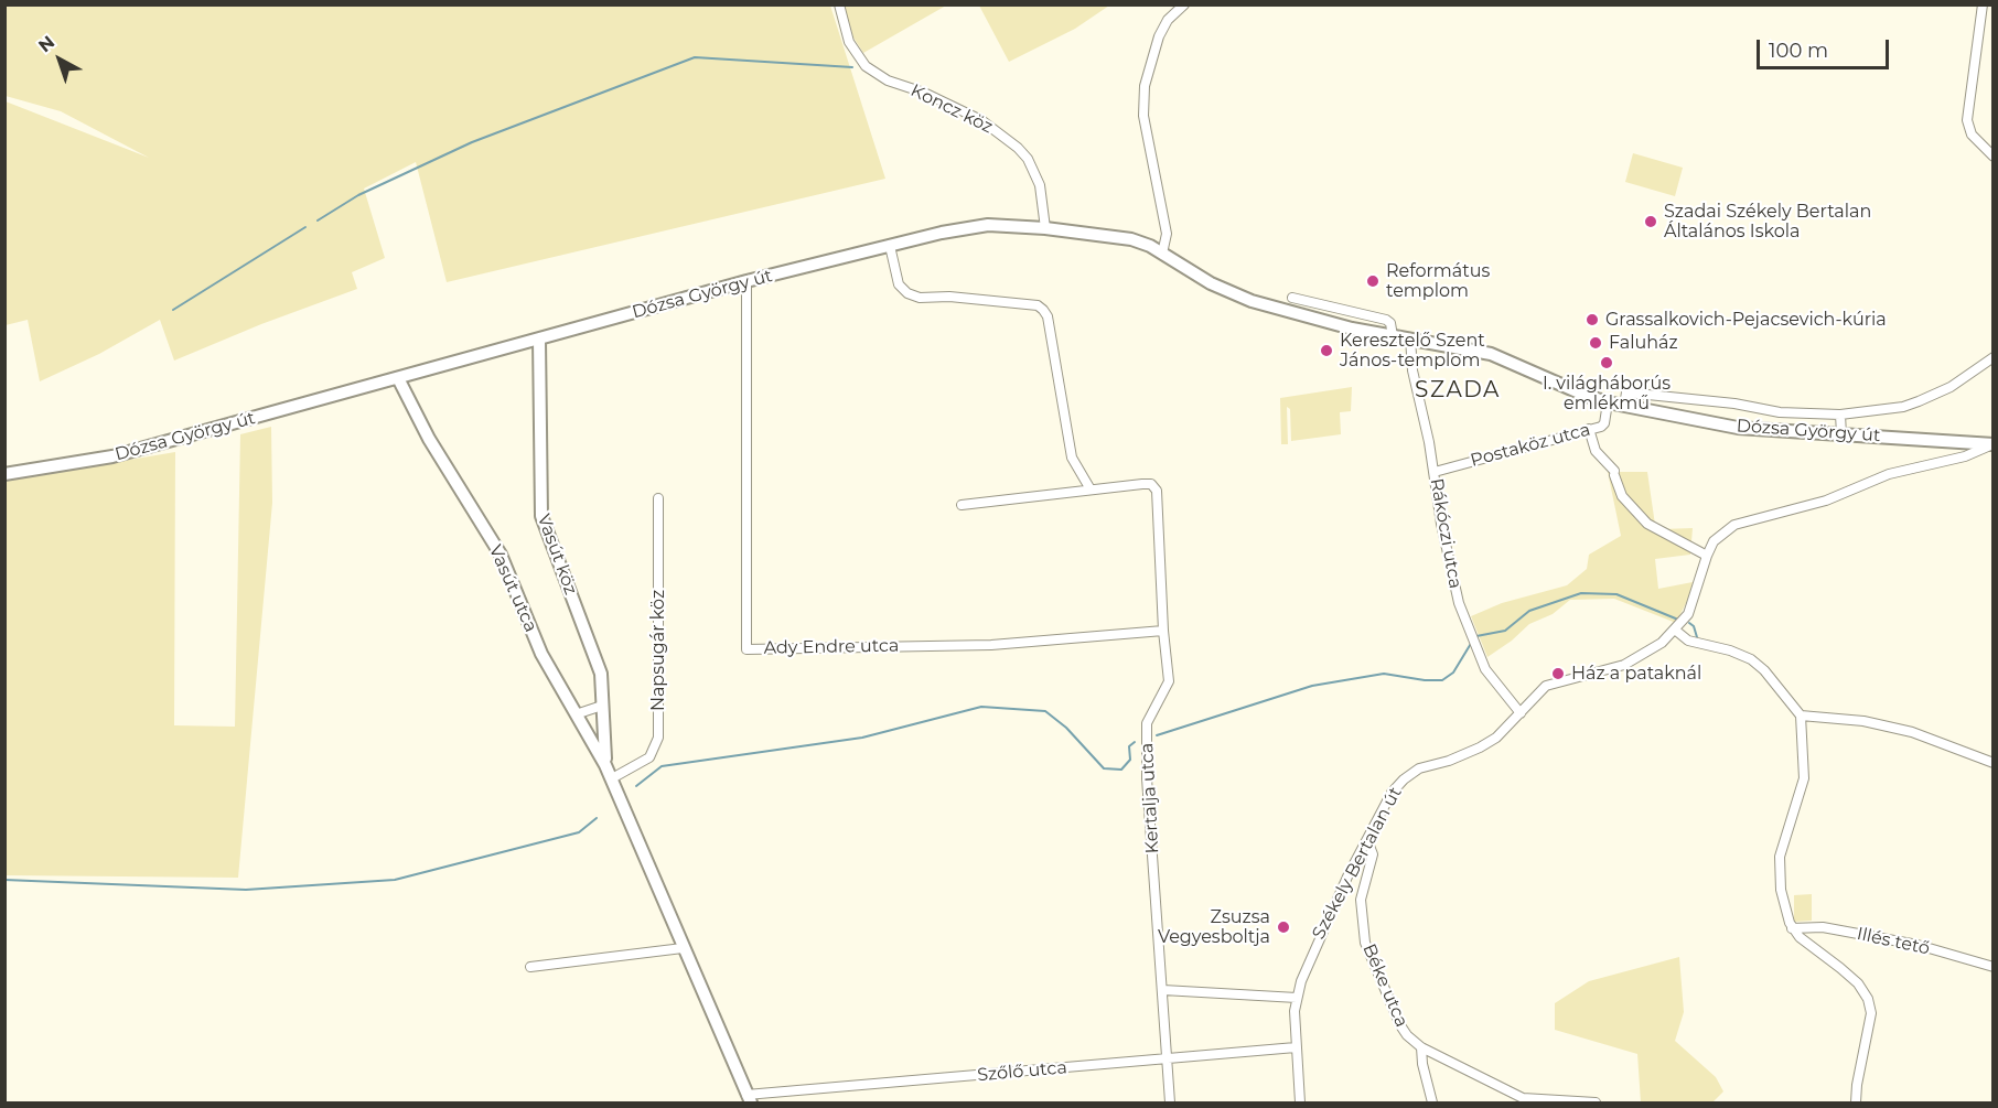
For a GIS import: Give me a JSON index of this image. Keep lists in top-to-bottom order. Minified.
{"streets":{"main road":["Dózsa György út","Vasút köz","Vasút utca"],"street":["Koncz köz","Postaköz utca","Rákóczi utca","Ady Endre utca","Napsugár köz","Kertalja utca","Székely Bertalan út","Illés tető","Béke utca","Szőlő utca"]},"crossings":[["Koncz köz","Dózsa György út"],["Dózsa György út","Postaköz utca"],["Dózsa György út","Rákóczi utca"],["Dózsa György út","Vasút köz"],["Dózsa György út","Vasút utca"],["Dózsa György út","Ady Endre utca"],["Dózsa György út","Székely Bertalan út"],["Postaköz utca","Rákóczi utca"],["Rákóczi utca","Székely Bertalan út"],["Vasút köz","Vasút utca"],["Vasút utca","Napsugár köz"],["Vasút utca","Szőlő utca"],["Ady Endre utca","Kertalja utca"],["Kertalja utca","Szőlő utca"],["Székely Bertalan út","Béke utca"],["Székely Bertalan út","Szőlő utca"]],"districts":["SZADA"],"places":["Szadai Székely Bertalan Általános Iskola","Református templom","Grassalkovich-Pejacsevich-kúria","Faluház","Keresztelő Szent János-templom","I. világháborús emlékmű","Ház a pataknál","Zsuzsa Vegyesboltja"],"scale_bar":"100 m","north":"top left"}
